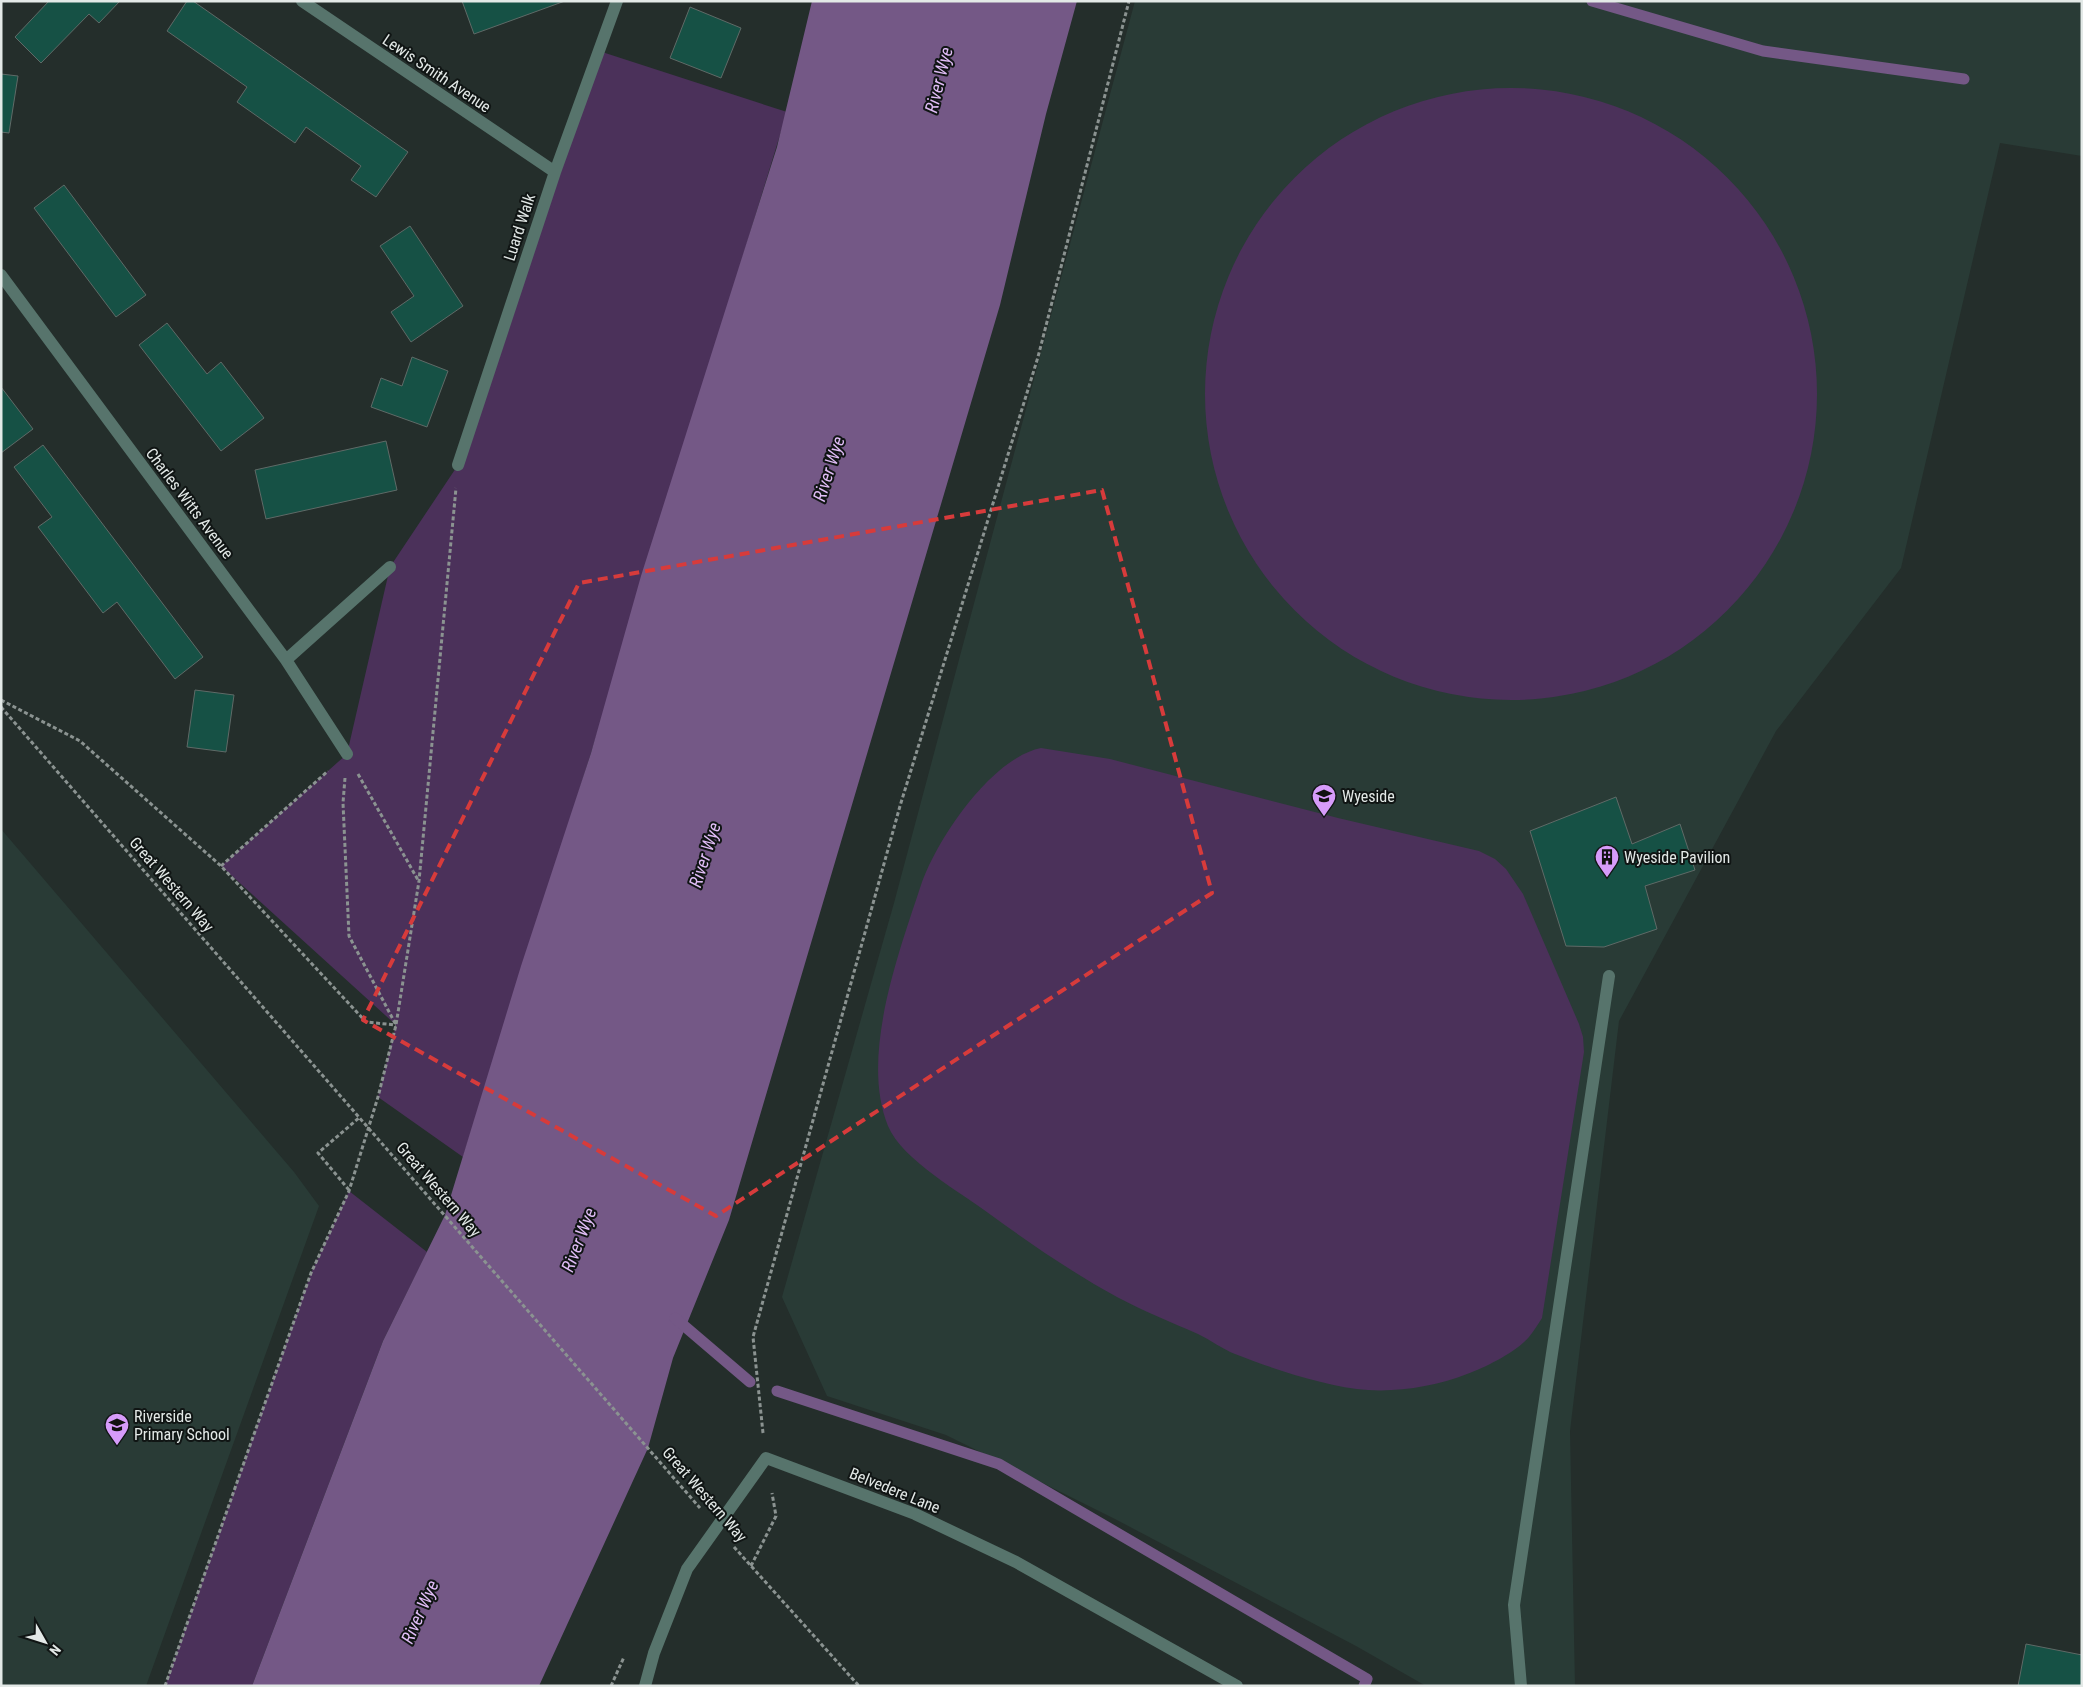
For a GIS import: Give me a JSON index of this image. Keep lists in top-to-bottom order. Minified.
{"streets":{"street":["Lewis Smith Avenue","Luard Walk","Charles Witts Avenue","Belvedere Lane"],"path":["Great Western Way"]},"crossings":[["Lewis Smith Avenue","Luard Walk"]],"water":["River Wye"],"places":{"school or university":["Wyeside","Riverside Primary School"],"building":["Wyeside Pavilion"]},"north":"bottom right"}
